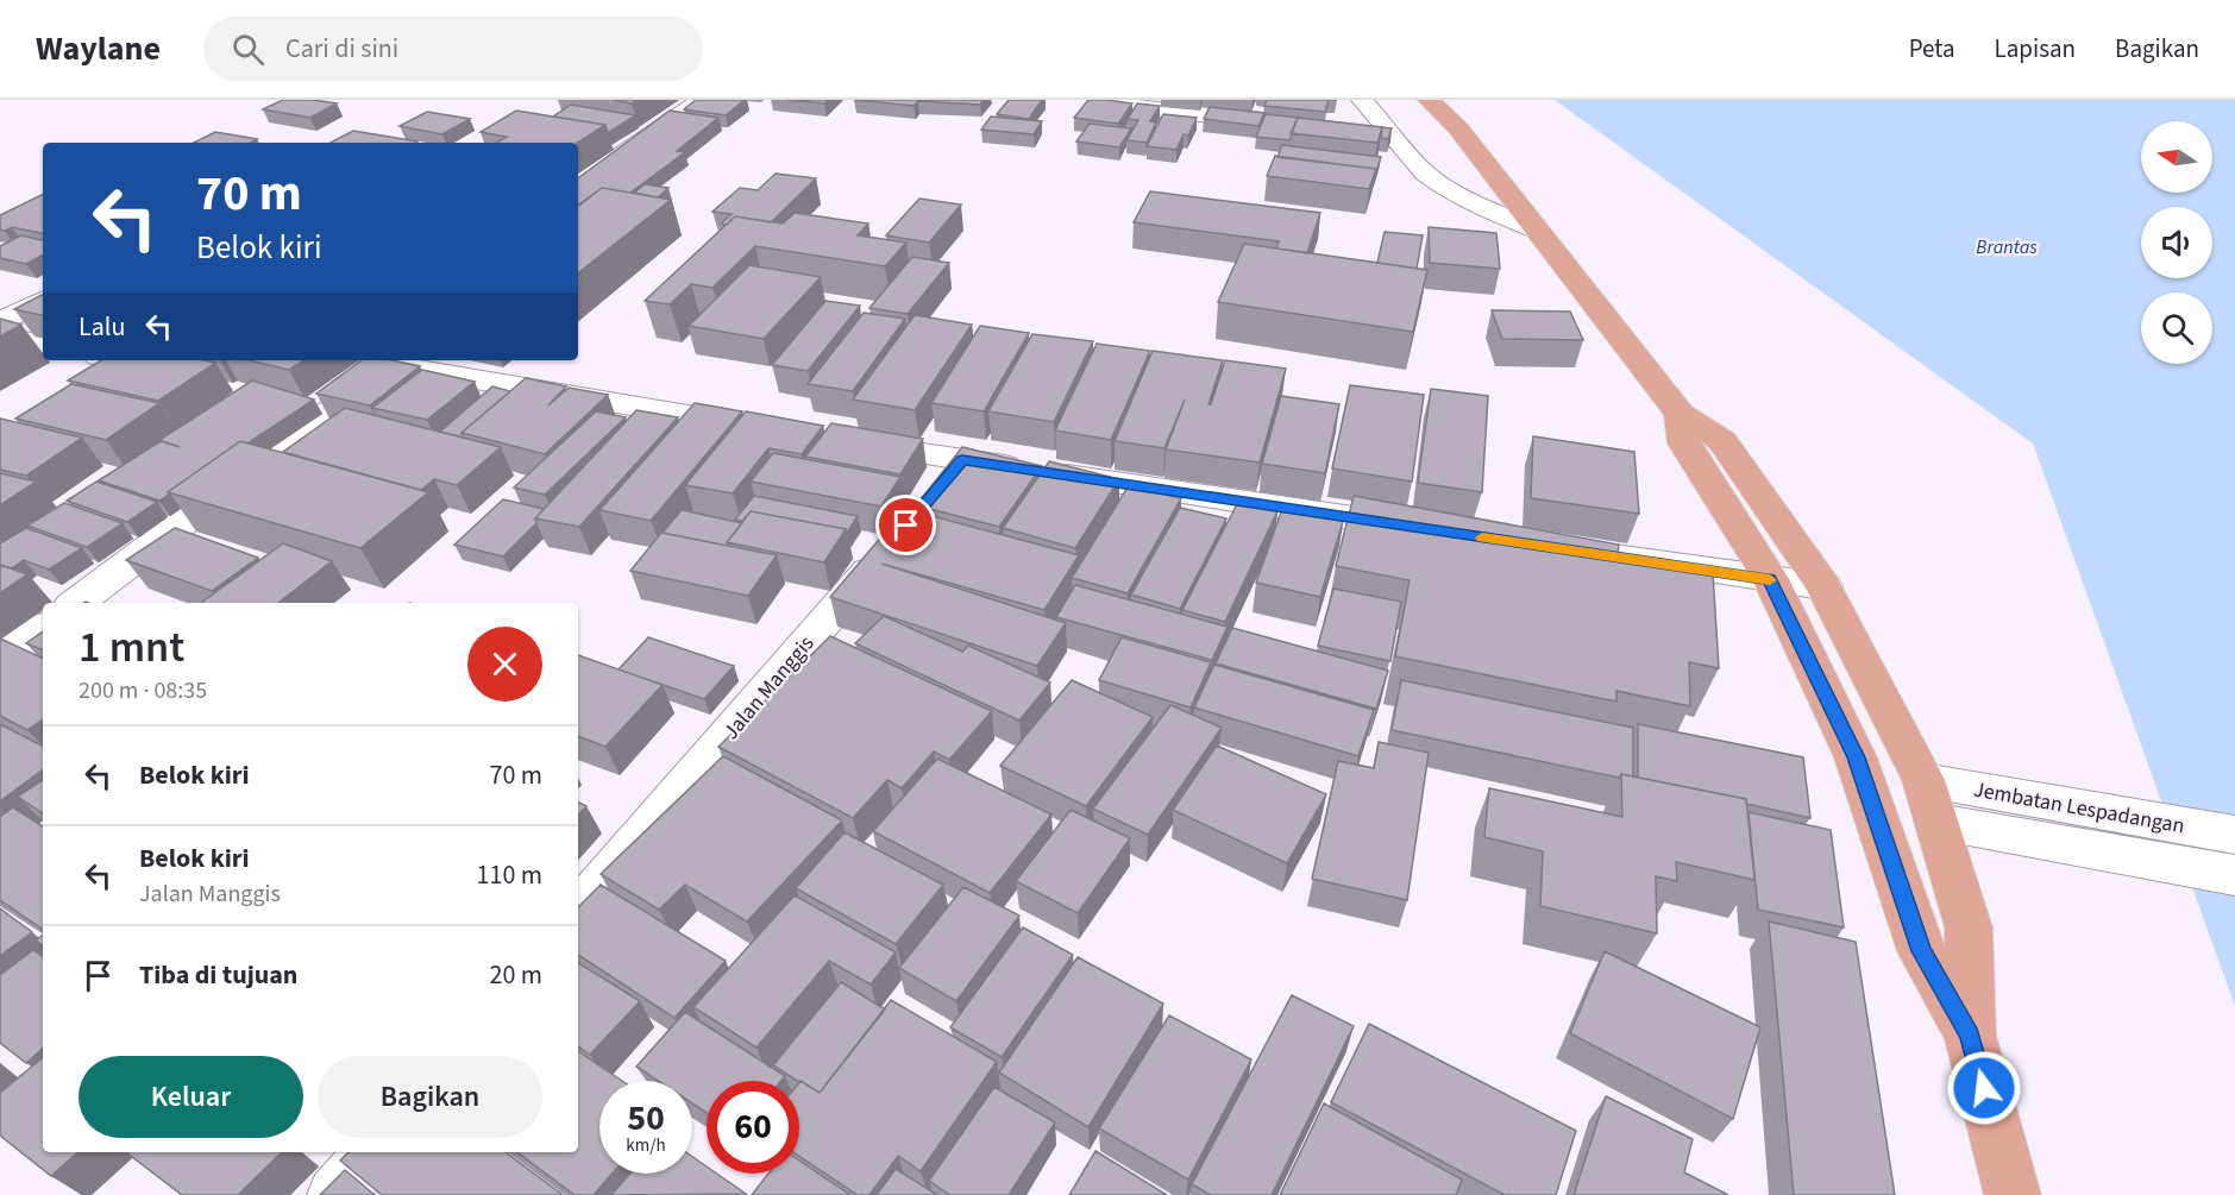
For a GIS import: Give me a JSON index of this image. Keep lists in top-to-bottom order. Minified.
{"streets":{"street":["Jalan Manggis","Jembatan Lespadangan"]},"water":["Brantas"],"north":"left","page":{"header":"Waylane","search":"Cari di sini","nav":["Peta","Lapisan","Bagikan"],"turn":["70 m","Belok kiri"],"then":"Lalu","heading":["1 mnt","200 m · 08:35"],"list":[{"name":"Belok kiri","value":"70 m"},{"name":"Belok kiri","note":"Jalan Manggis","value":"110 m"},{"name":"Tiba di tujuan","value":"20 m"}],"buttons":["Keluar","Bagikan"],"speed":"50 km/h","limit":"60"}}
